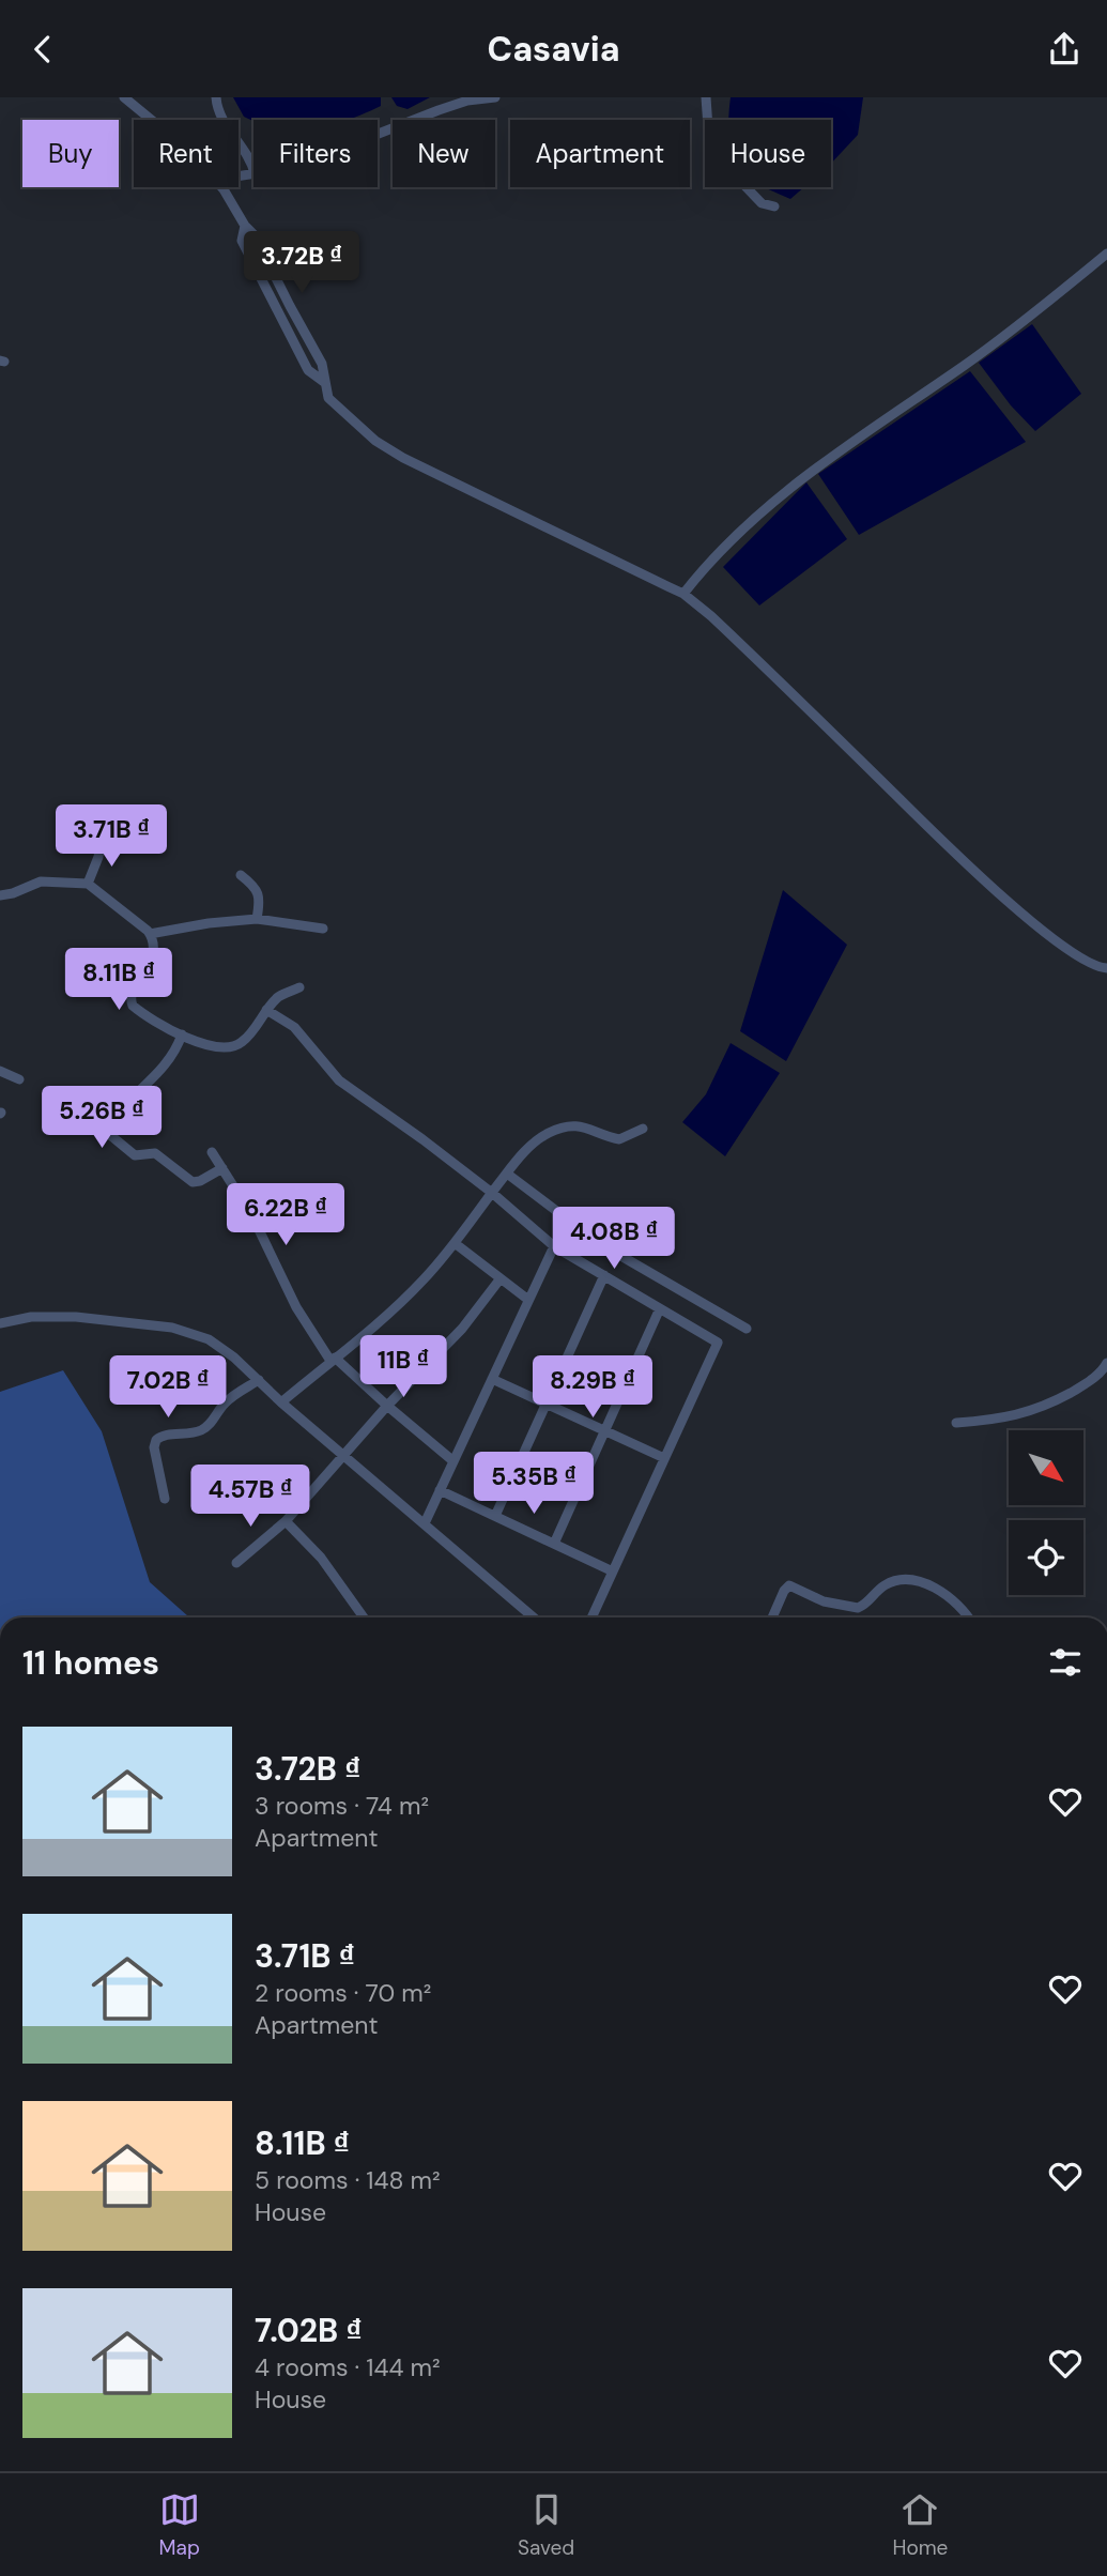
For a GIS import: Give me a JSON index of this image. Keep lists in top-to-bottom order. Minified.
{"north":"bottom right","page":{"header":"Casavia","chip":["Buy","Rent","Filters","New","Apartment","House"],"price":["3.72B ₫","3.71B ₫","8.11B ₫","5.26B ₫","6.22B ₫","4.08B ₫","11B ₫","7.02B ₫","8.29B ₫","5.35B ₫","4.57B ₫"],"heading":"11 homes","list":[{"name":"3.72B ₫","note":"3 rooms · 74 m² · Apartment"},{"name":"3.71B ₫","note":"2 rooms · 70 m² · Apartment"},{"name":"8.11B ₫","note":"5 rooms · 148 m² · House"},{"name":"7.02B ₫","note":"4 rooms · 144 m² · House"}],"tabs":["Map","Saved","Home"]}}
